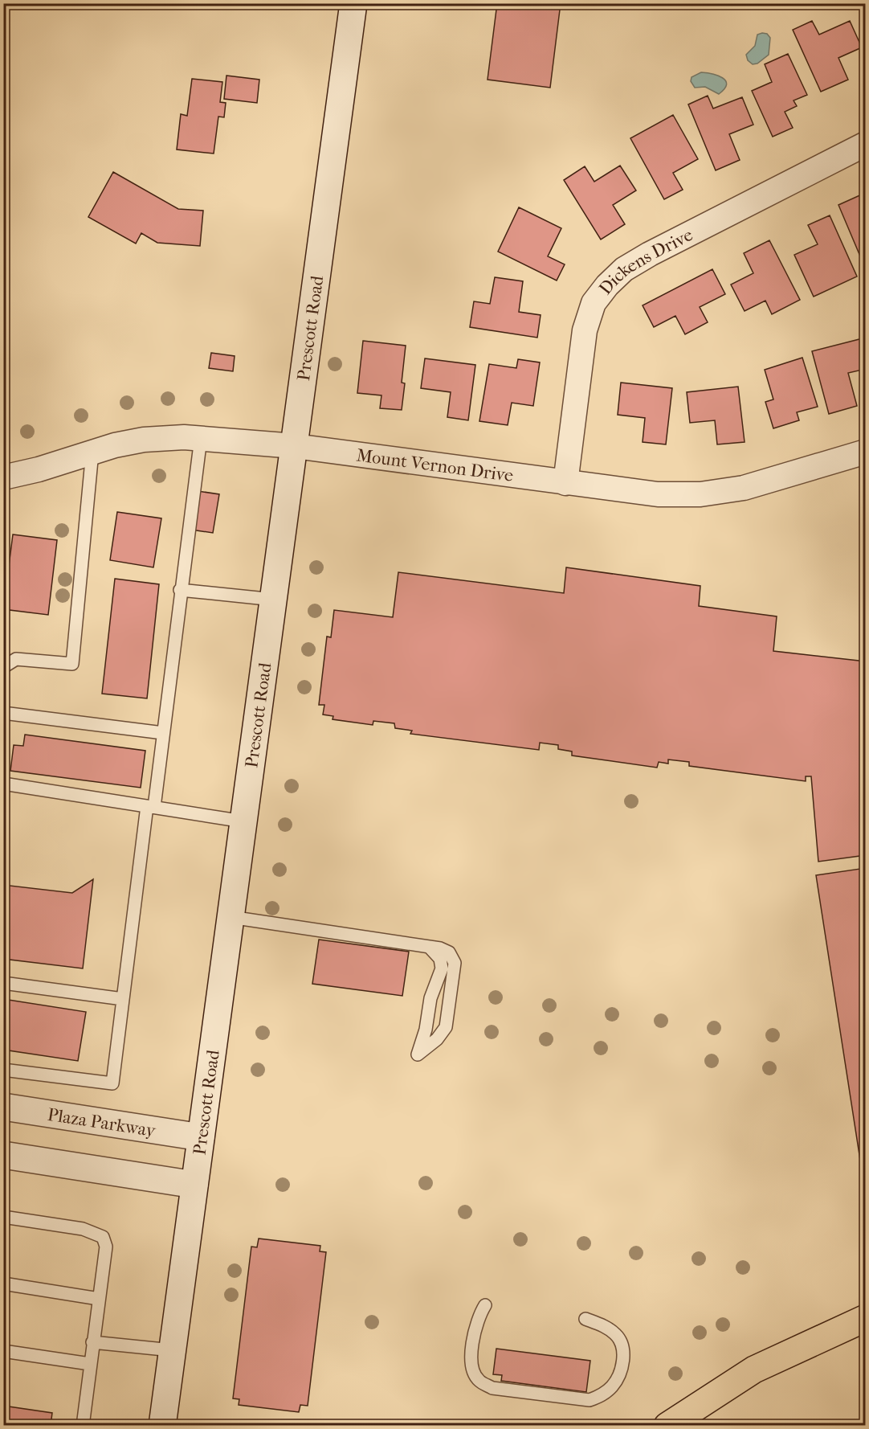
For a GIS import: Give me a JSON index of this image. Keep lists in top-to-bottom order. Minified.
{"streets":{"main road":["Prescott Road","Plaza Parkway"],"street":["Dickens Drive","Mount Vernon Drive"]},"crossings":[["Dickens Drive","Mount Vernon Drive"],["Prescott Road","Mount Vernon Drive"],["Prescott Road","Plaza Parkway"]]}
